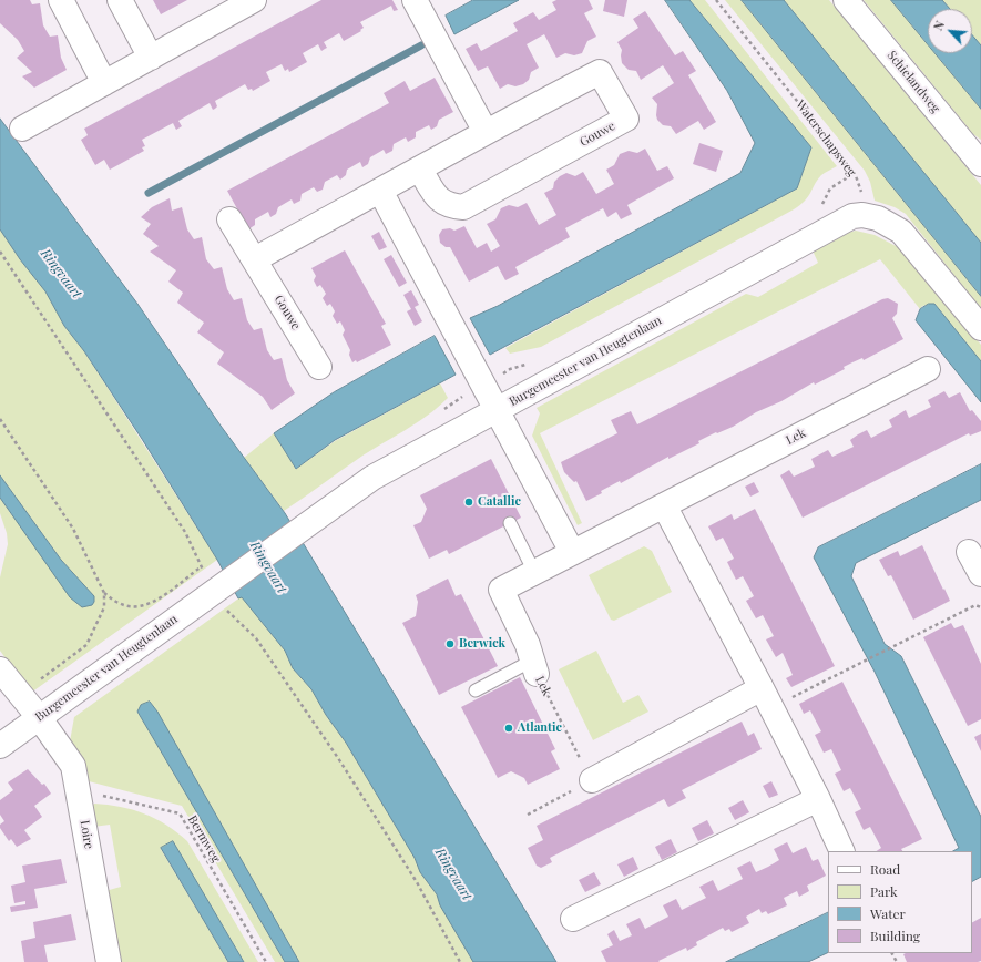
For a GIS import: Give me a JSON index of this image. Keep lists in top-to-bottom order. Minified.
{"streets":{"street":["Schielandweg","Gouwe","Burgemeester van Heugtenlaan","Lek","Loire"],"path":["Waterschapsweg","Bermweg"]},"crossings":[["Waterschapsweg","Burgemeester van Heugtenlaan"],["Burgemeester van Heugtenlaan","Loire"],["Loire","Bermweg"]],"water":["Ringvaart"],"places":["Catallic","Berwick","Atlantic"],"legend":["Road","Park","Water","Building"],"north":"top left"}
